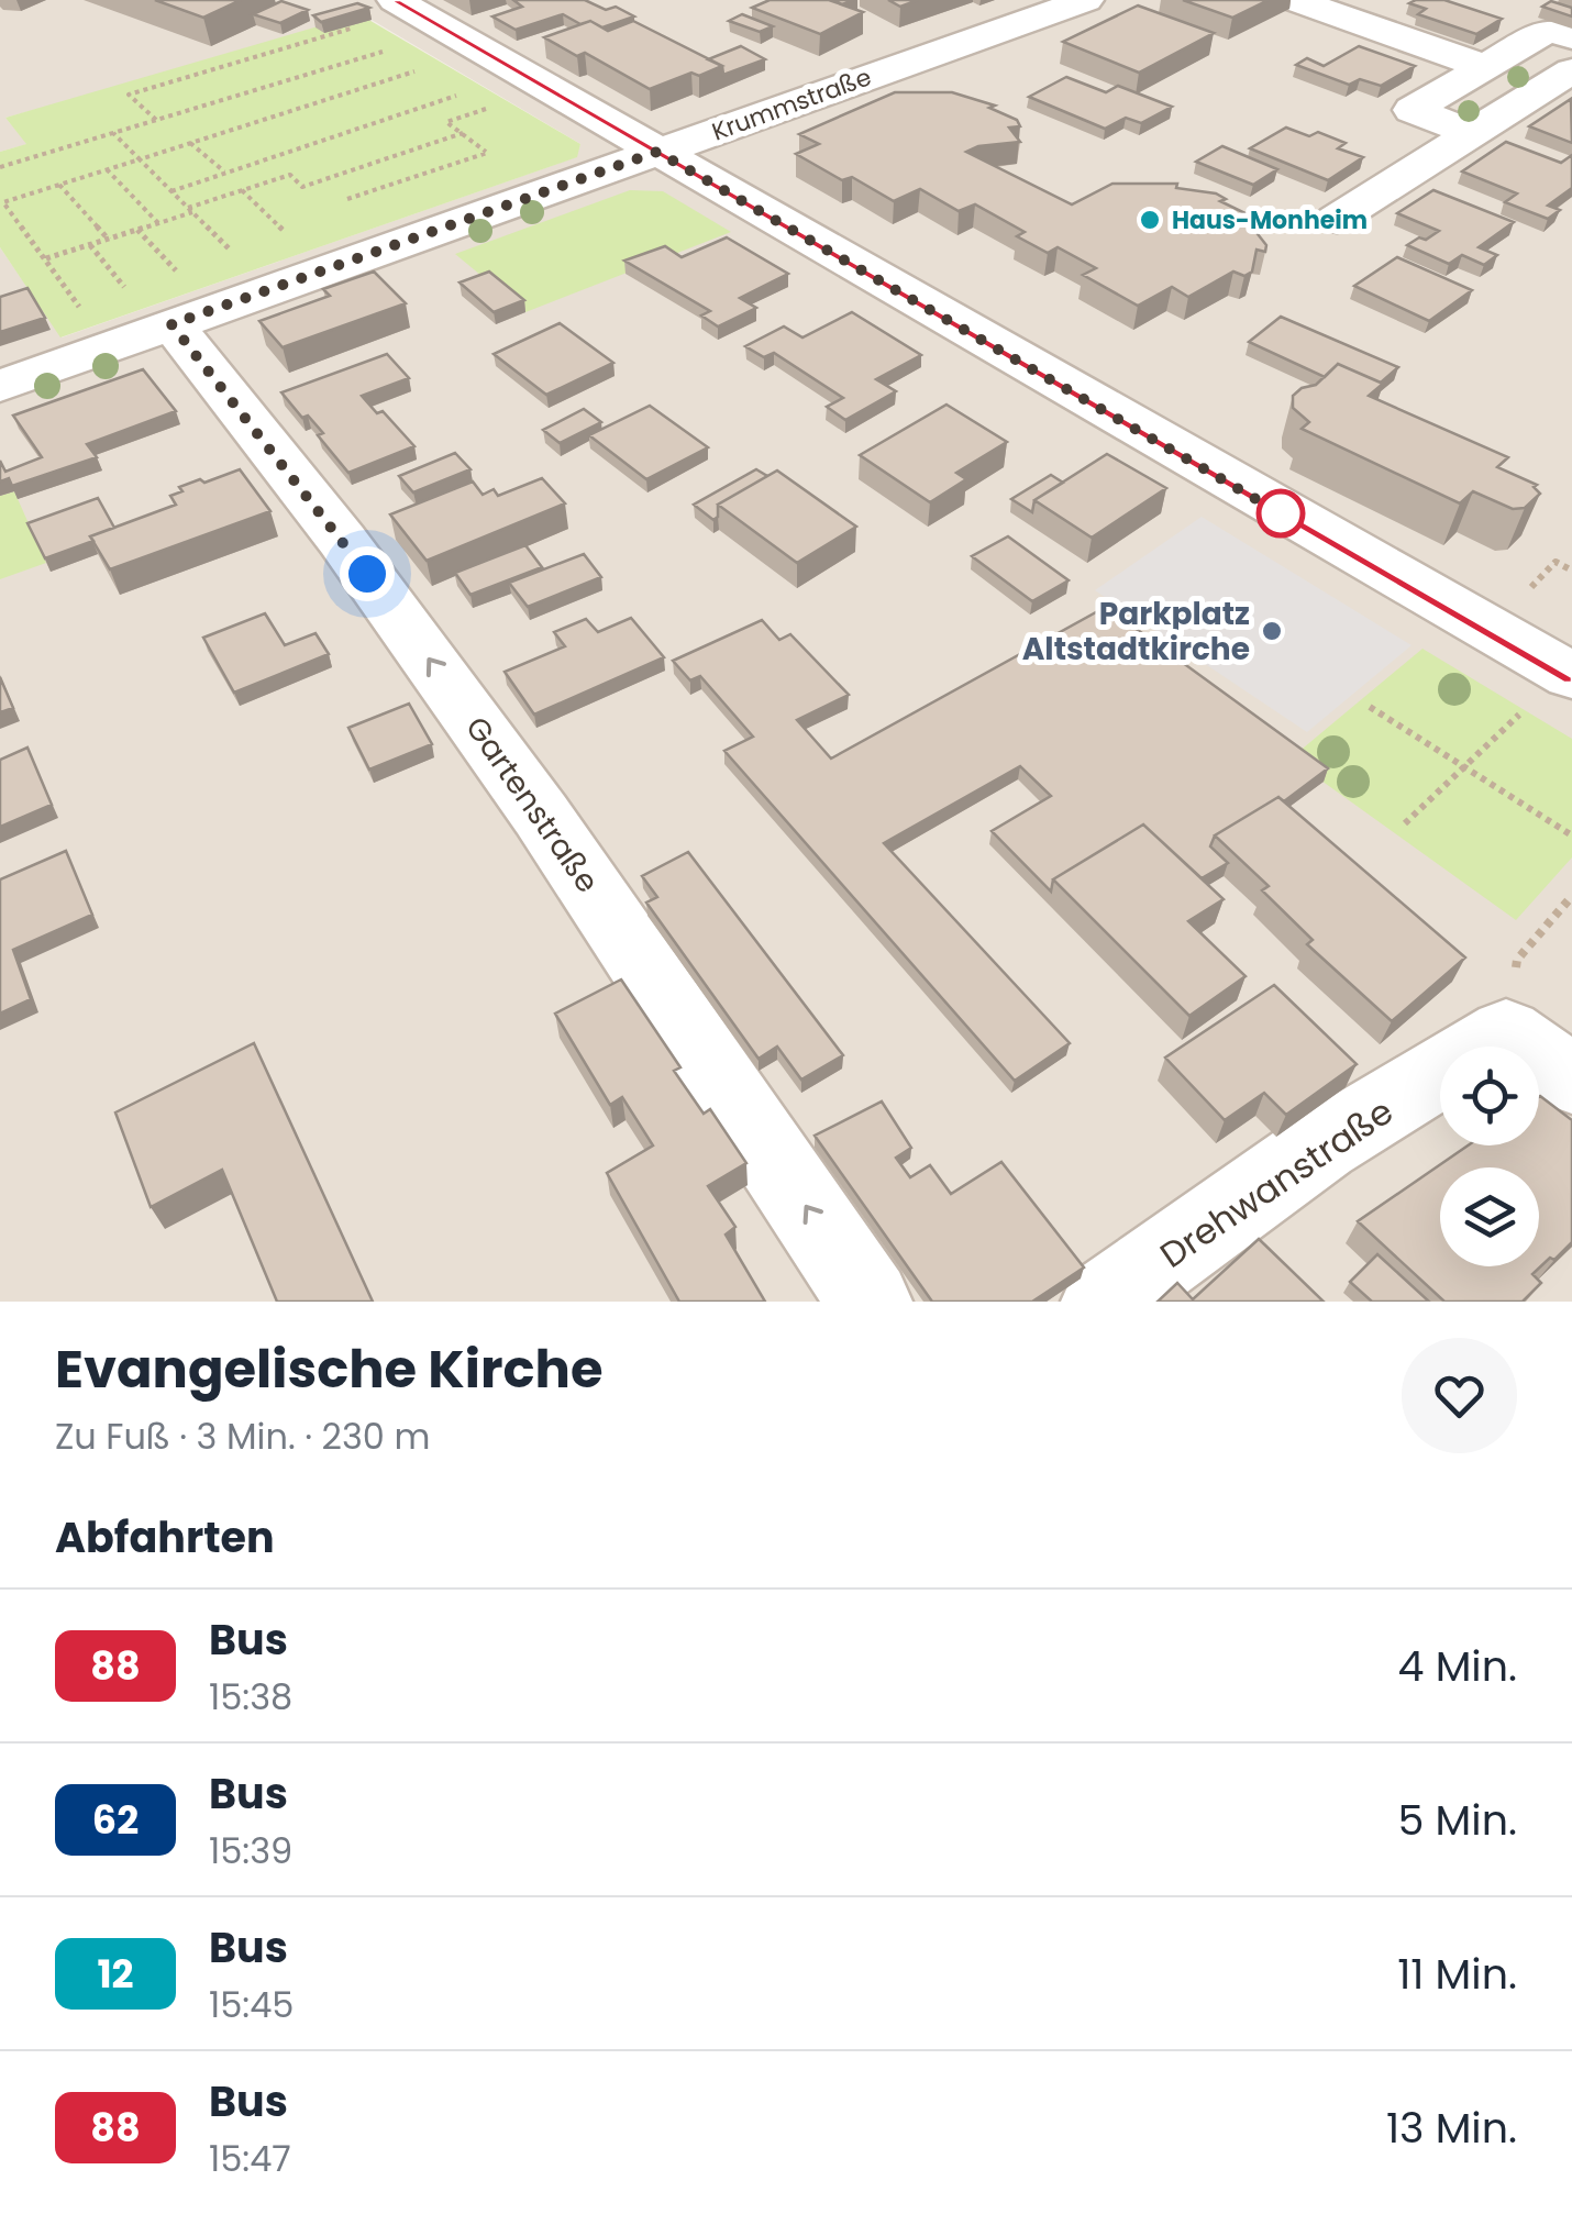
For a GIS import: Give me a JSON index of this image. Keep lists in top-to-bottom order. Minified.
{"streets":{"street":["Krummstraße","Gartenstraße","Drehwanstraße"]},"crossings":[["Krummstraße","Gartenstraße"]],"one_way":["Gartenstraße"],"places":["Haus-Monheim","Parkplatz Altstadtkirche"],"lines":["bus line 88"],"page":{"heading":[["Evangelische Kirche","Zu Fuß · 3 Min. · 230 m"],"Abfahrten"],"list":[{"mark":"88","name":"Bus","note":"15:38","value":"4 Min."},{"mark":"62","name":"Bus","note":"15:39","value":"5 Min."},{"mark":"12","name":"Bus","note":"15:45","value":"11 Min."},{"mark":"88","name":"Bus","note":"15:47","value":"13 Min."}]}}
